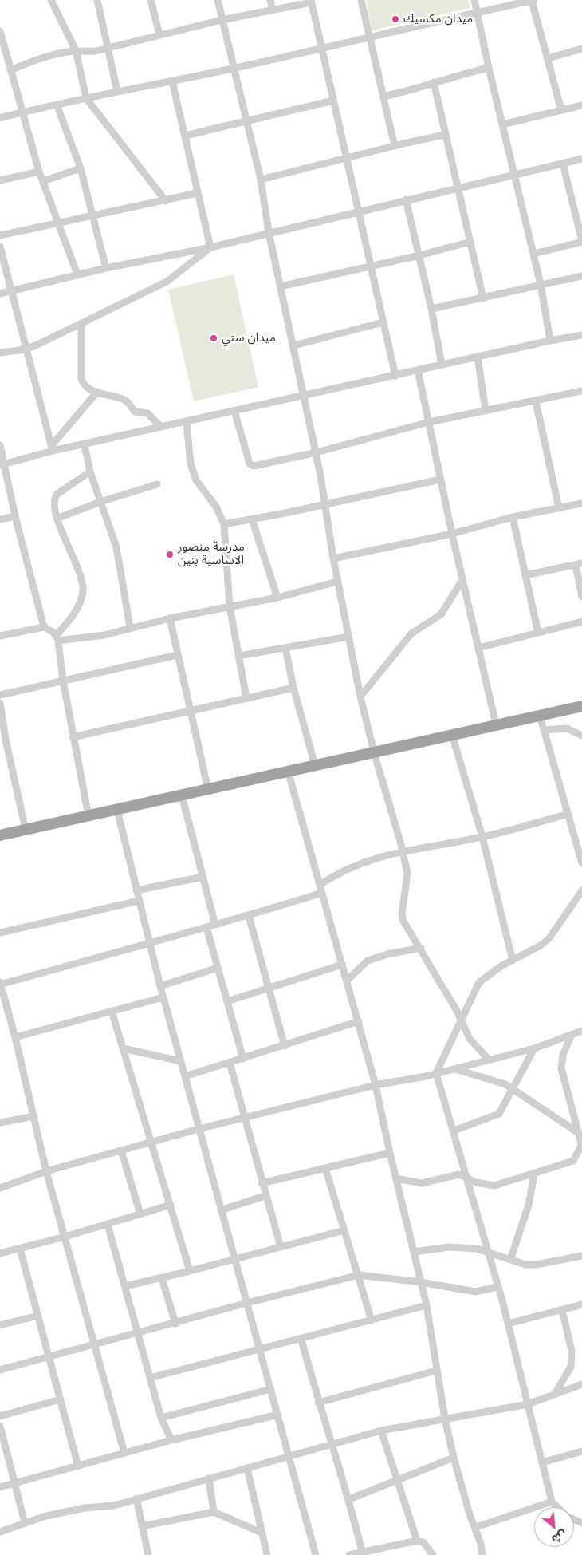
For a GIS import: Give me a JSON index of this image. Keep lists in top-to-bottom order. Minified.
{"places":["ميدان مكسيك","ميدان ستي","مدرسة منصور الاساسية بنين"],"north":"bottom right"}
